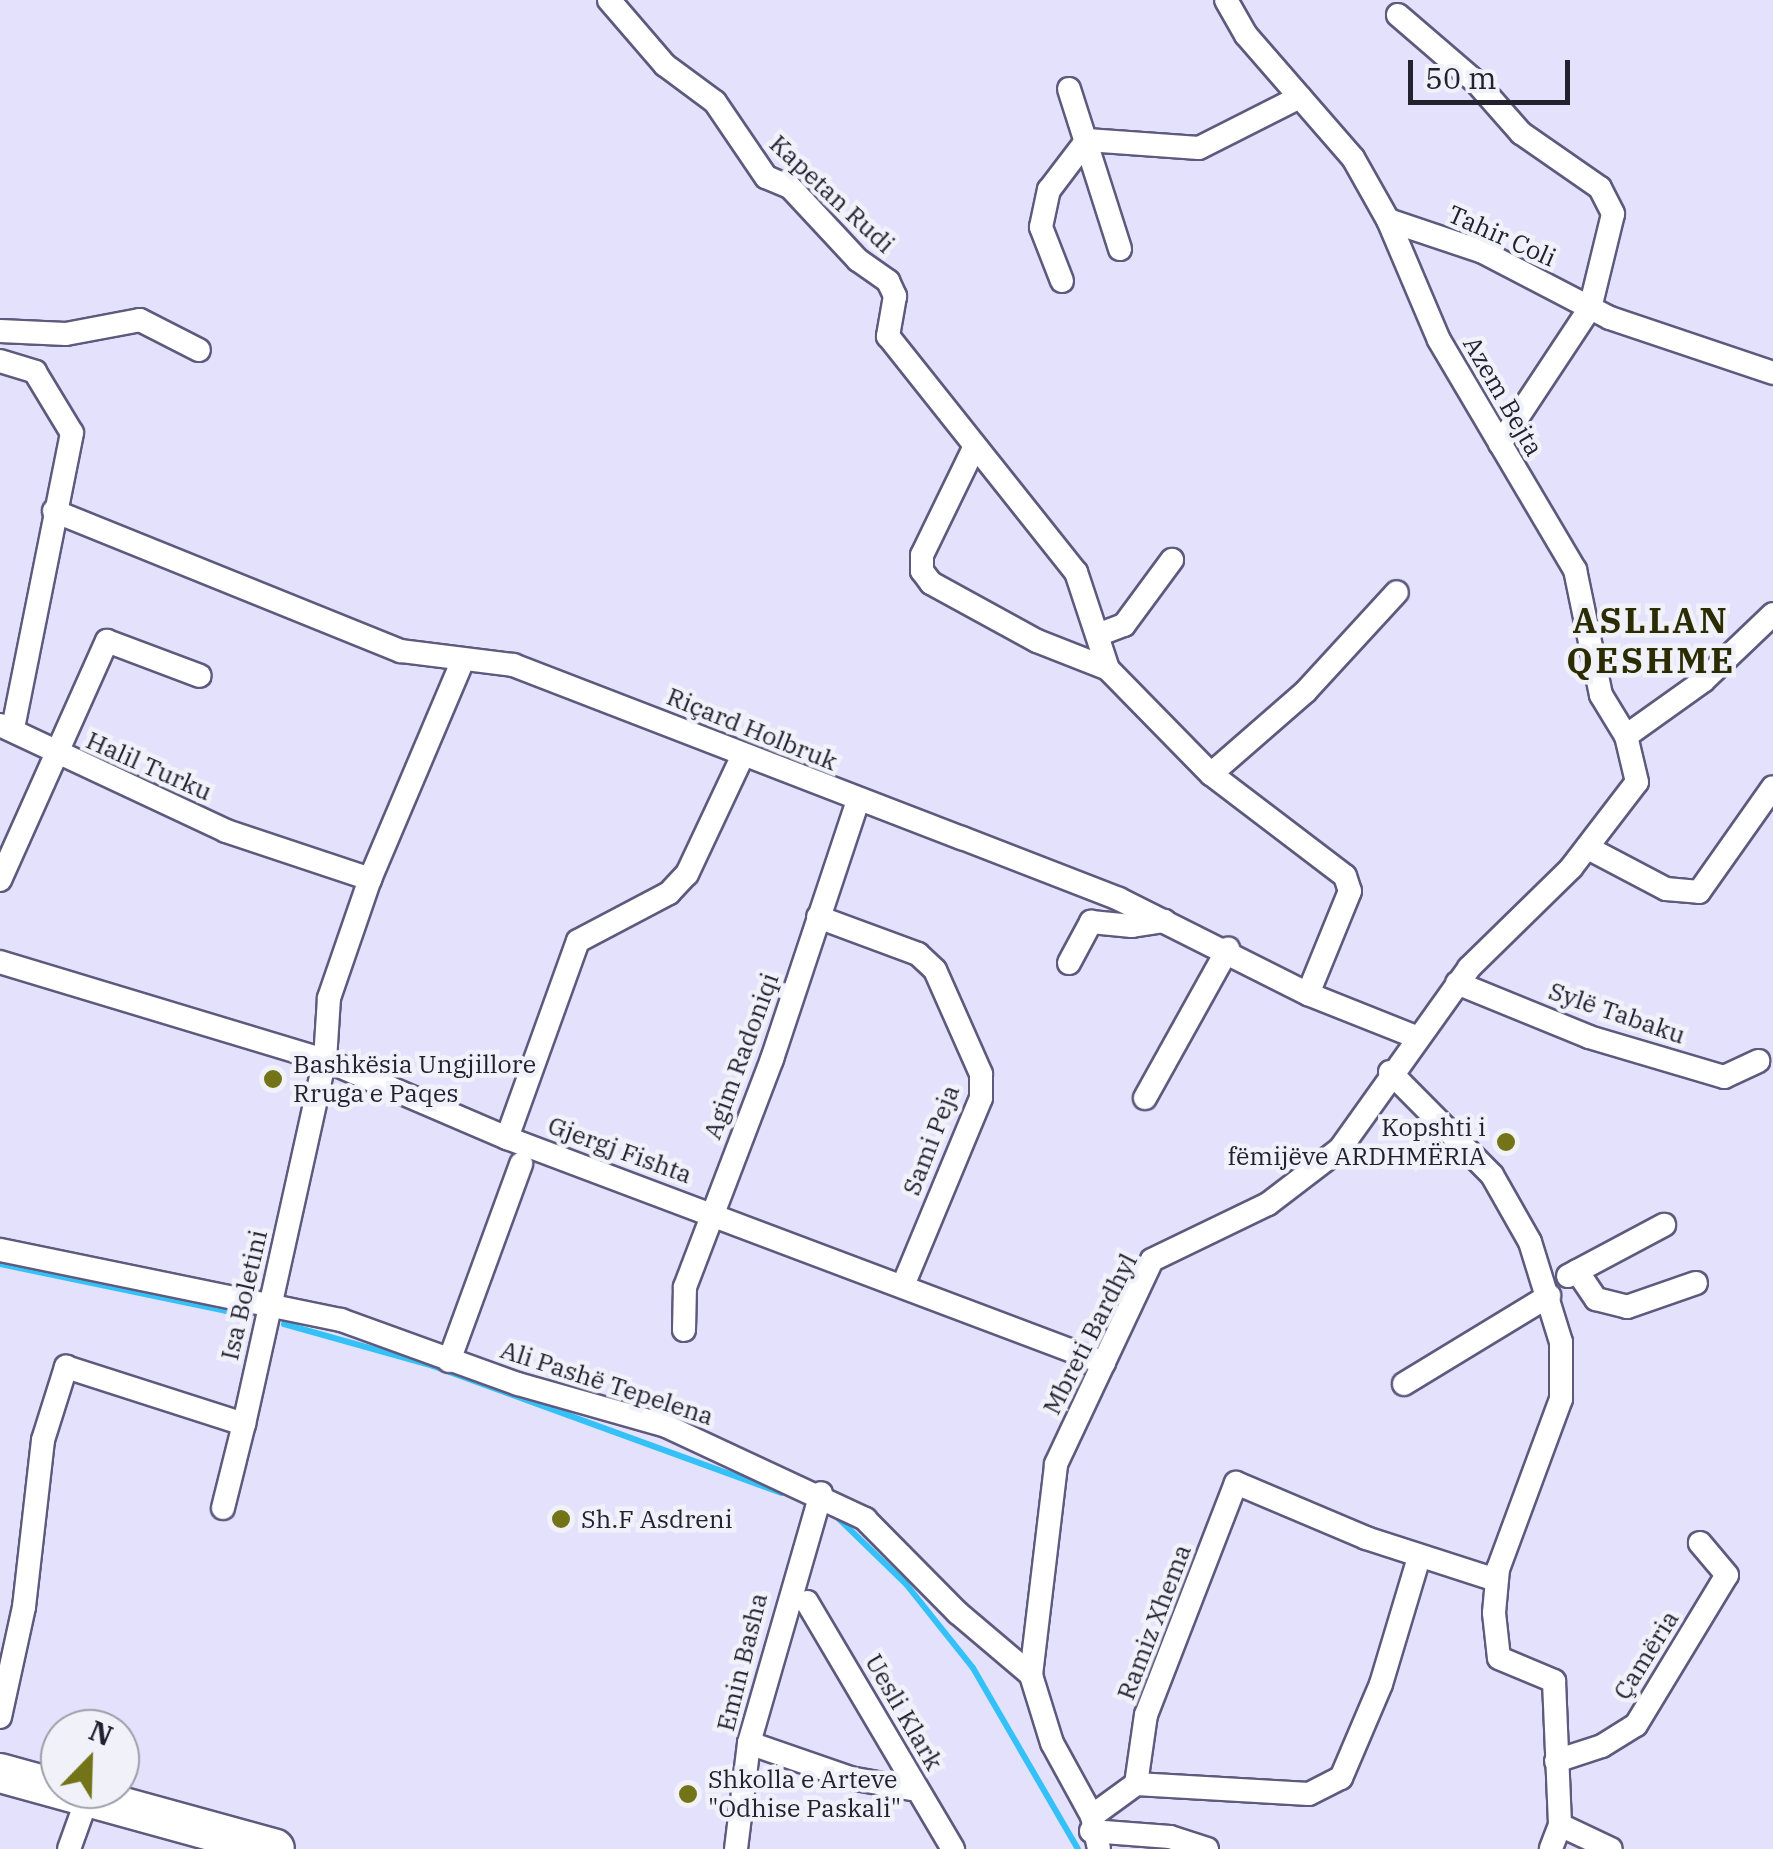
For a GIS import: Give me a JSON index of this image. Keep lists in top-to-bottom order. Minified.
{"streets":{"street":["Kapetan Rudi","Tahir Coli","Azem Bejta","Riçard Holbruk","Halil Turku","Sylë Tabaku","Agim Radoniqi","Sami Peja","Gjergj Fishta","Isa Boletini","Mbreti Bardhyl","Ali Pashë Tepelena","Ramiz Xhema","Çamëria","Emin Basha","Uesli Klark"]},"crossings":[["Tahir Coli","Azem Bejta"],["Azem Bejta","Mbreti Bardhyl"],["Riçard Holbruk","Agim Radoniqi"],["Riçard Holbruk","Isa Boletini"],["Riçard Holbruk","Mbreti Bardhyl"],["Halil Turku","Isa Boletini"],["Sylë Tabaku","Mbreti Bardhyl"],["Agim Radoniqi","Sami Peja"],["Agim Radoniqi","Gjergj Fishta"],["Sami Peja","Gjergj Fishta"],["Gjergj Fishta","Isa Boletini"],["Gjergj Fishta","Mbreti Bardhyl"],["Isa Boletini","Ali Pashë Tepelena"],["Mbreti Bardhyl","Ali Pashë Tepelena"],["Ali Pashë Tepelena","Emin Basha"]],"districts":["ASLLAN QESHME"],"places":["Bashkësia Ungjillore Rruga e Paqes","Kopshti i fëmijëve ARDHMËRIA","Sh.F Asdreni","Shkolla e Arteve \"Odhise Paskali\""],"scale_bar":"50 m","north":"top right"}
